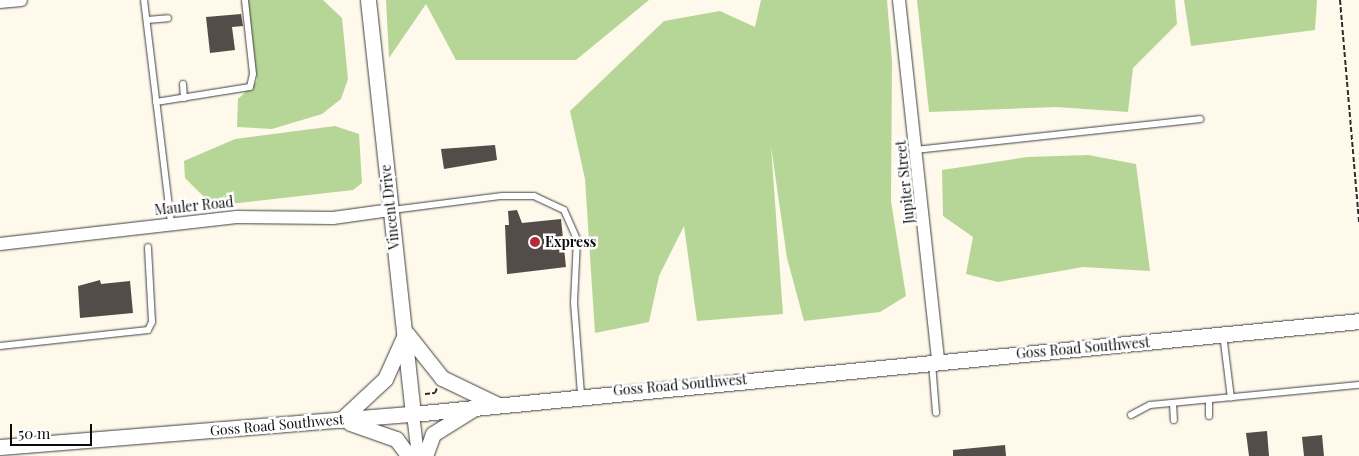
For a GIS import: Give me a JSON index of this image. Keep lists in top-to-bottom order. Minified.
{"streets":{"street":["Jupiter Street","Mauler Road","Vincent Drive","Goss Road Southwest"]},"crossings":[["Jupiter Street","Goss Road Southwest"],["Mauler Road","Vincent Drive"],["Vincent Drive","Goss Road Southwest"]],"places":["Express"],"scale_bar":"50 m"}
